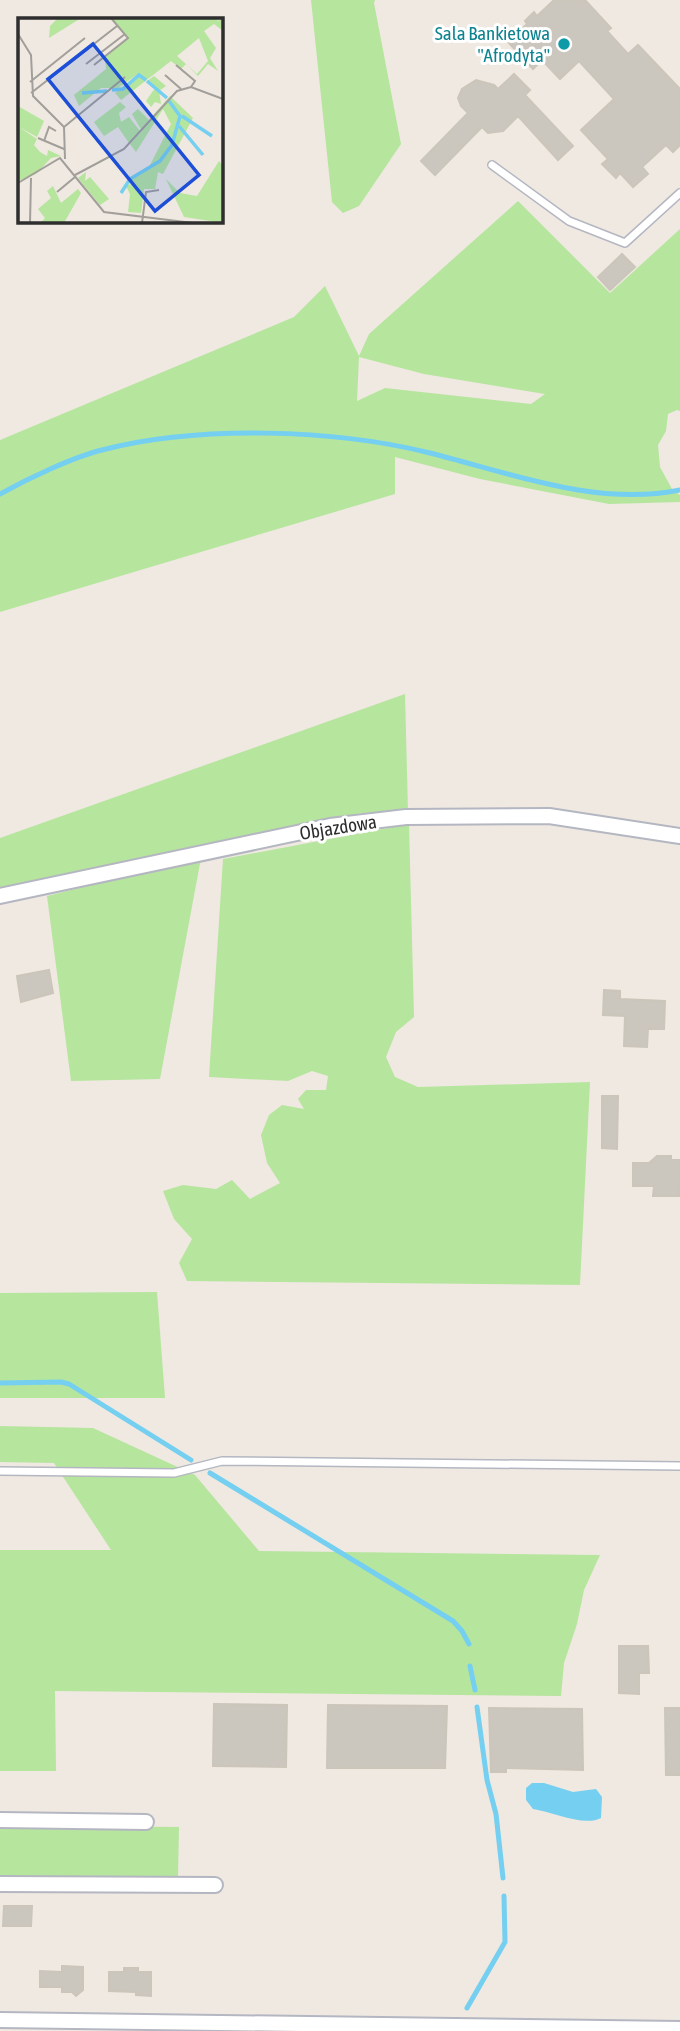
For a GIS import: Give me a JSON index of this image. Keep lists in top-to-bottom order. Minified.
{"streets":{"street":["Objazdowa"]},"places":["Sala Bankietowa \"Afrodyta\""]}
